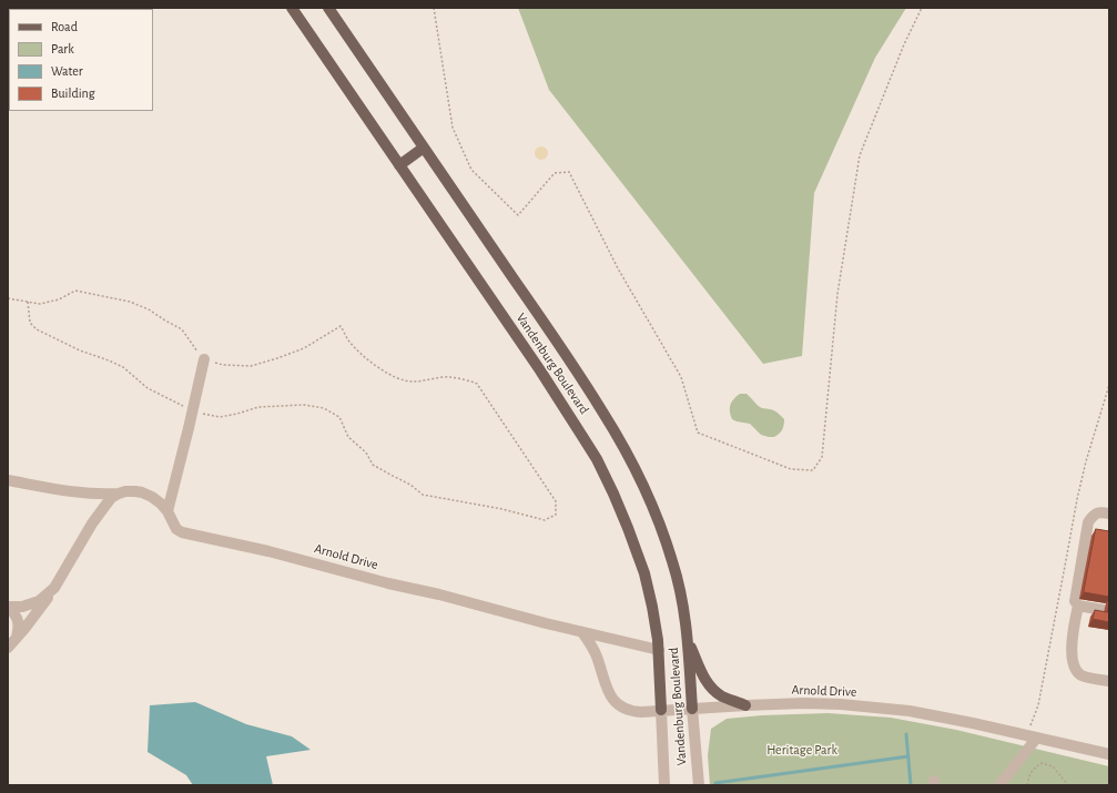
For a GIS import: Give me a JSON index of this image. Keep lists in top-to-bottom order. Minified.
{"streets":{"main road":["Vandenburg Boulevard"],"street":["Arnold Drive"]},"crossings":[["Vandenburg Boulevard","Arnold Drive"]],"parks":["Heritage Park"],"legend":["Road","Park","Water","Building"]}
